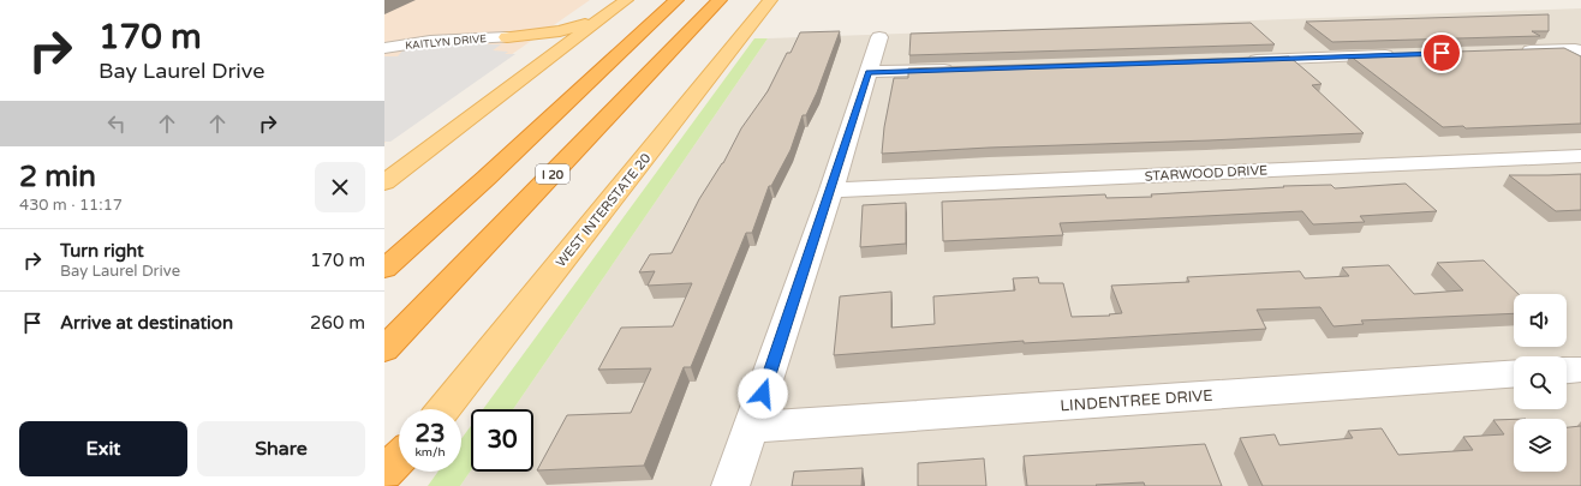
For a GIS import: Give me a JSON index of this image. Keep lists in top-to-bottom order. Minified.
{"streets":{"highway":["I 20"],"main road":["KAITLYN DRIVE","WEST INTERSTATE 20"],"street":["STARWOOD DRIVE","LINDENTREE DRIVE"]},"page":{"turn":["170 m","Bay Laurel Drive"],"heading":["2 min","430 m · 11:17"],"list":[{"name":"Turn right","note":"Bay Laurel Drive","value":"170 m"},{"name":"Arrive at destination","value":"260 m"}],"speed":"23 km/h","limit":"30","buttons":["Exit","Share"]}}
